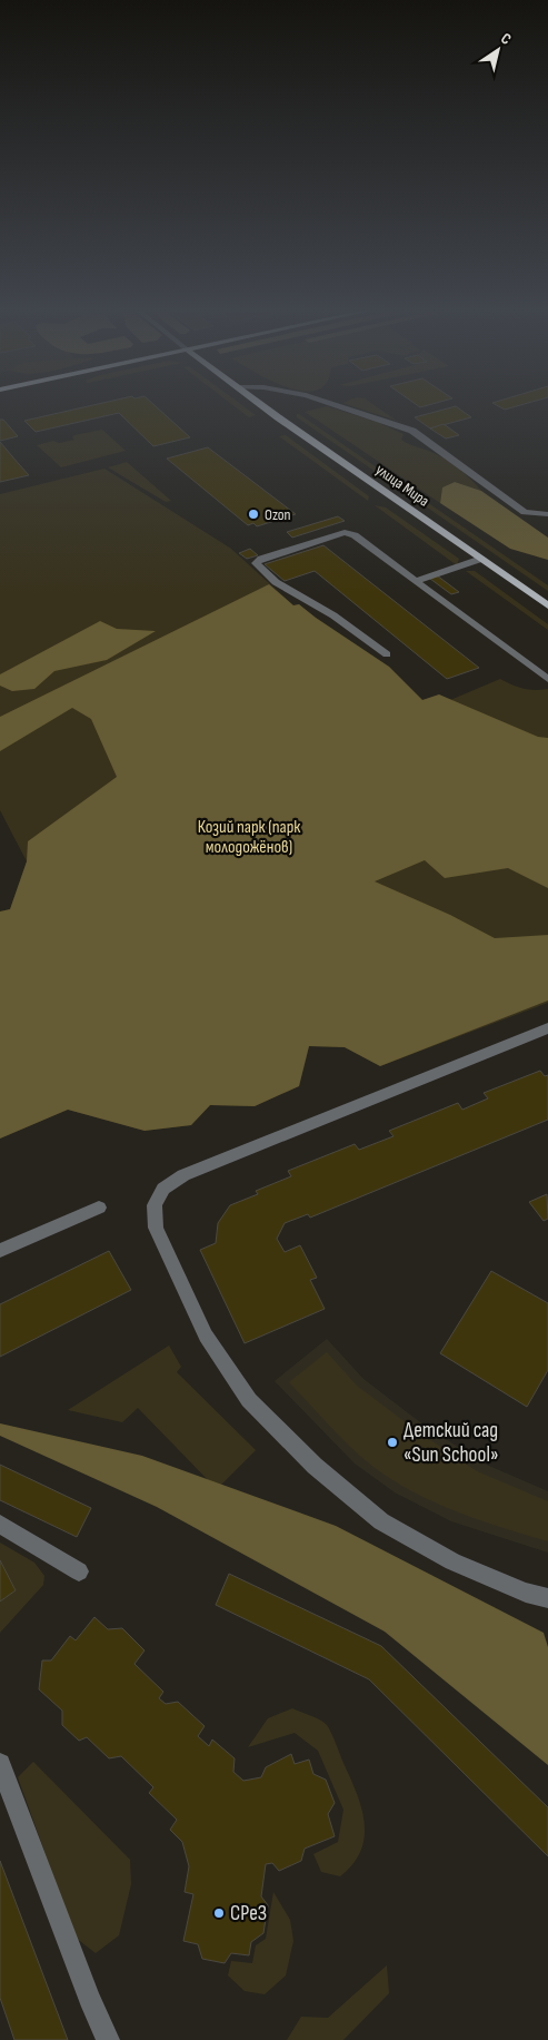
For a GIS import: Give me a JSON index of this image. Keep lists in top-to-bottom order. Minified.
{"streets":{"main road":["улица Мира"]},"parks":["Козий парк (парк молодожёнов)"],"places":["Ozon","Детский сад «Sun School»","СРеЗ"],"north":"top right"}
